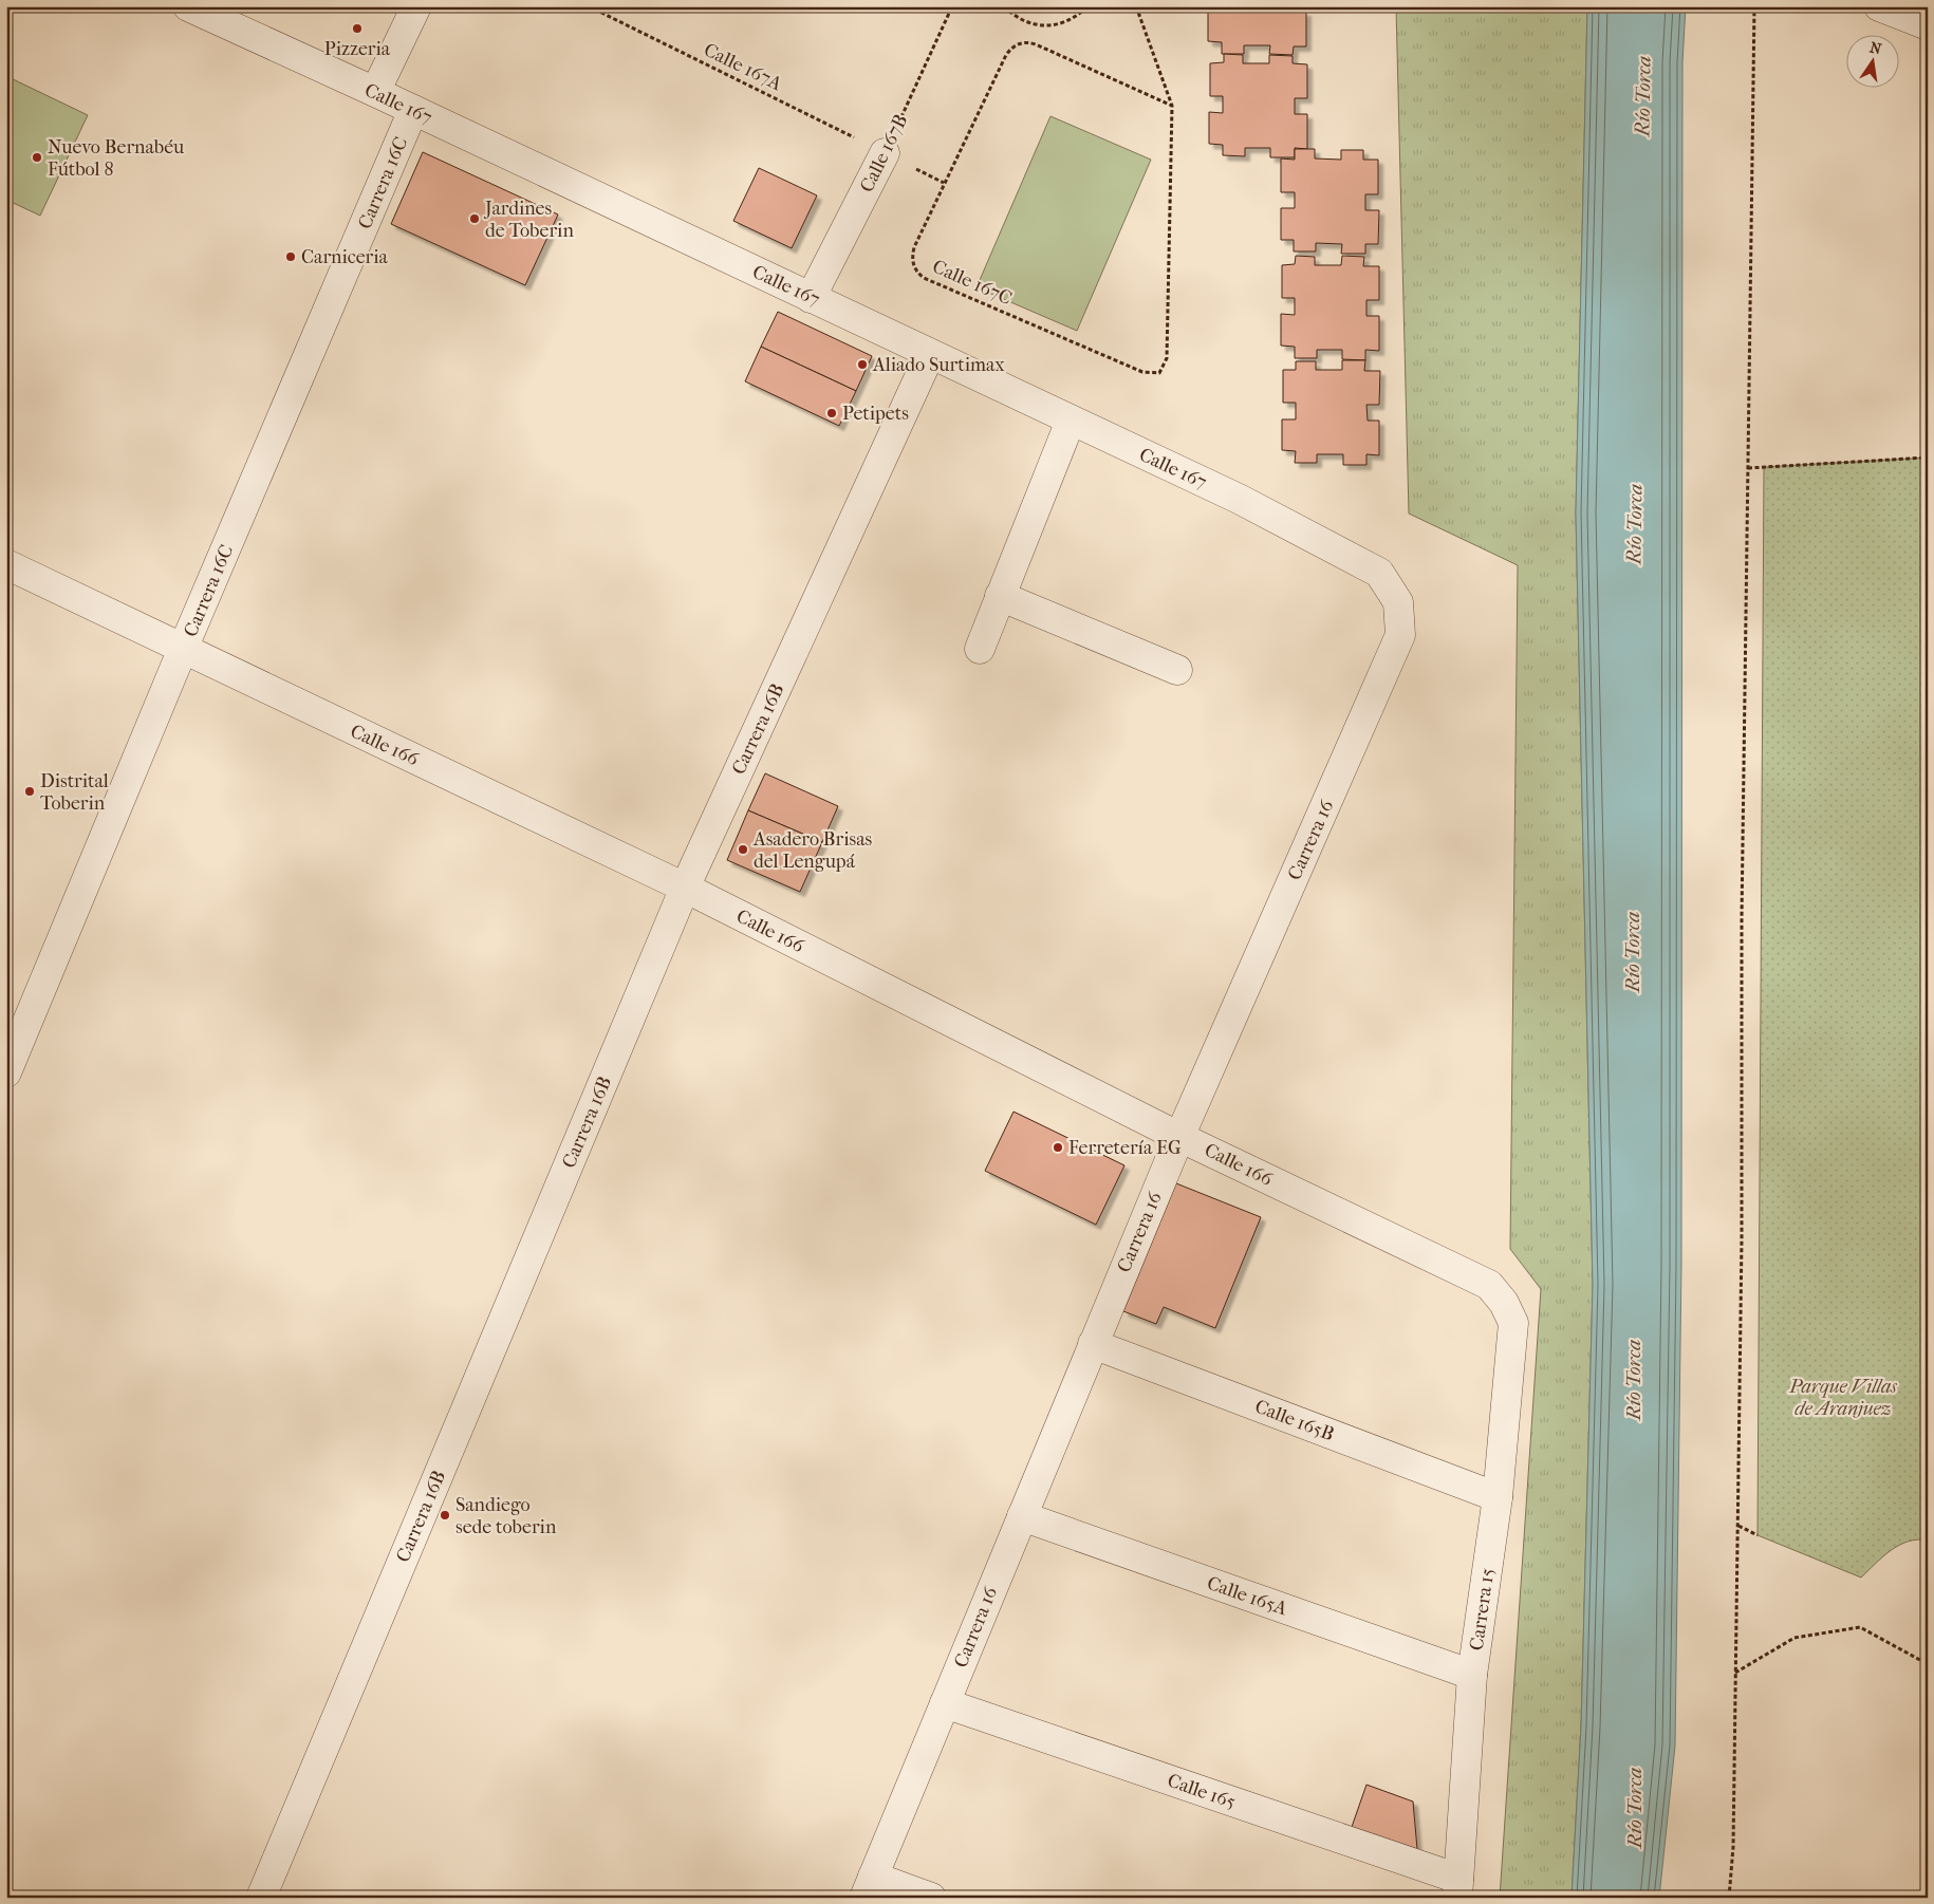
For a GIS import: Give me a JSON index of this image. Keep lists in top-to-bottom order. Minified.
{"streets":{"street":["Calle 167","Calle 167B","Carrera 16C","Carrera 16B","Calle 166","Carrera 16","Calle 165B","Calle 165A","Carrera 15","Calle 165"],"path":["Calle 167A","Calle 167C"]},"crossings":[["Calle 167A","Calle 167B"],["Calle 167","Calle 167B"],["Calle 167","Carrera 16C"],["Calle 167","Carrera 16B"],["Calle 167","Carrera 16"],["Carrera 16C","Calle 166"],["Carrera 16B","Calle 166"],["Calle 166","Carrera 16"],["Calle 166","Carrera 15"],["Carrera 16","Calle 165B"],["Carrera 16","Calle 165A"],["Carrera 16","Calle 165"],["Calle 165B","Carrera 15"],["Calle 165A","Carrera 15"],["Carrera 15","Calle 165"]],"water":["Río Torca"],"parks":["Parque Villas de Aranjuez"],"places":["Pizzeria","Nuevo Bernabéu Fútbol 8","Jardines de Toberin","Carniceria","Aliado Surtimax","Petipets","Distrital Toberin","Asadero Brisas del Lengupá","Ferretería EG","Sandiego sede toberin"],"north":"top"}
